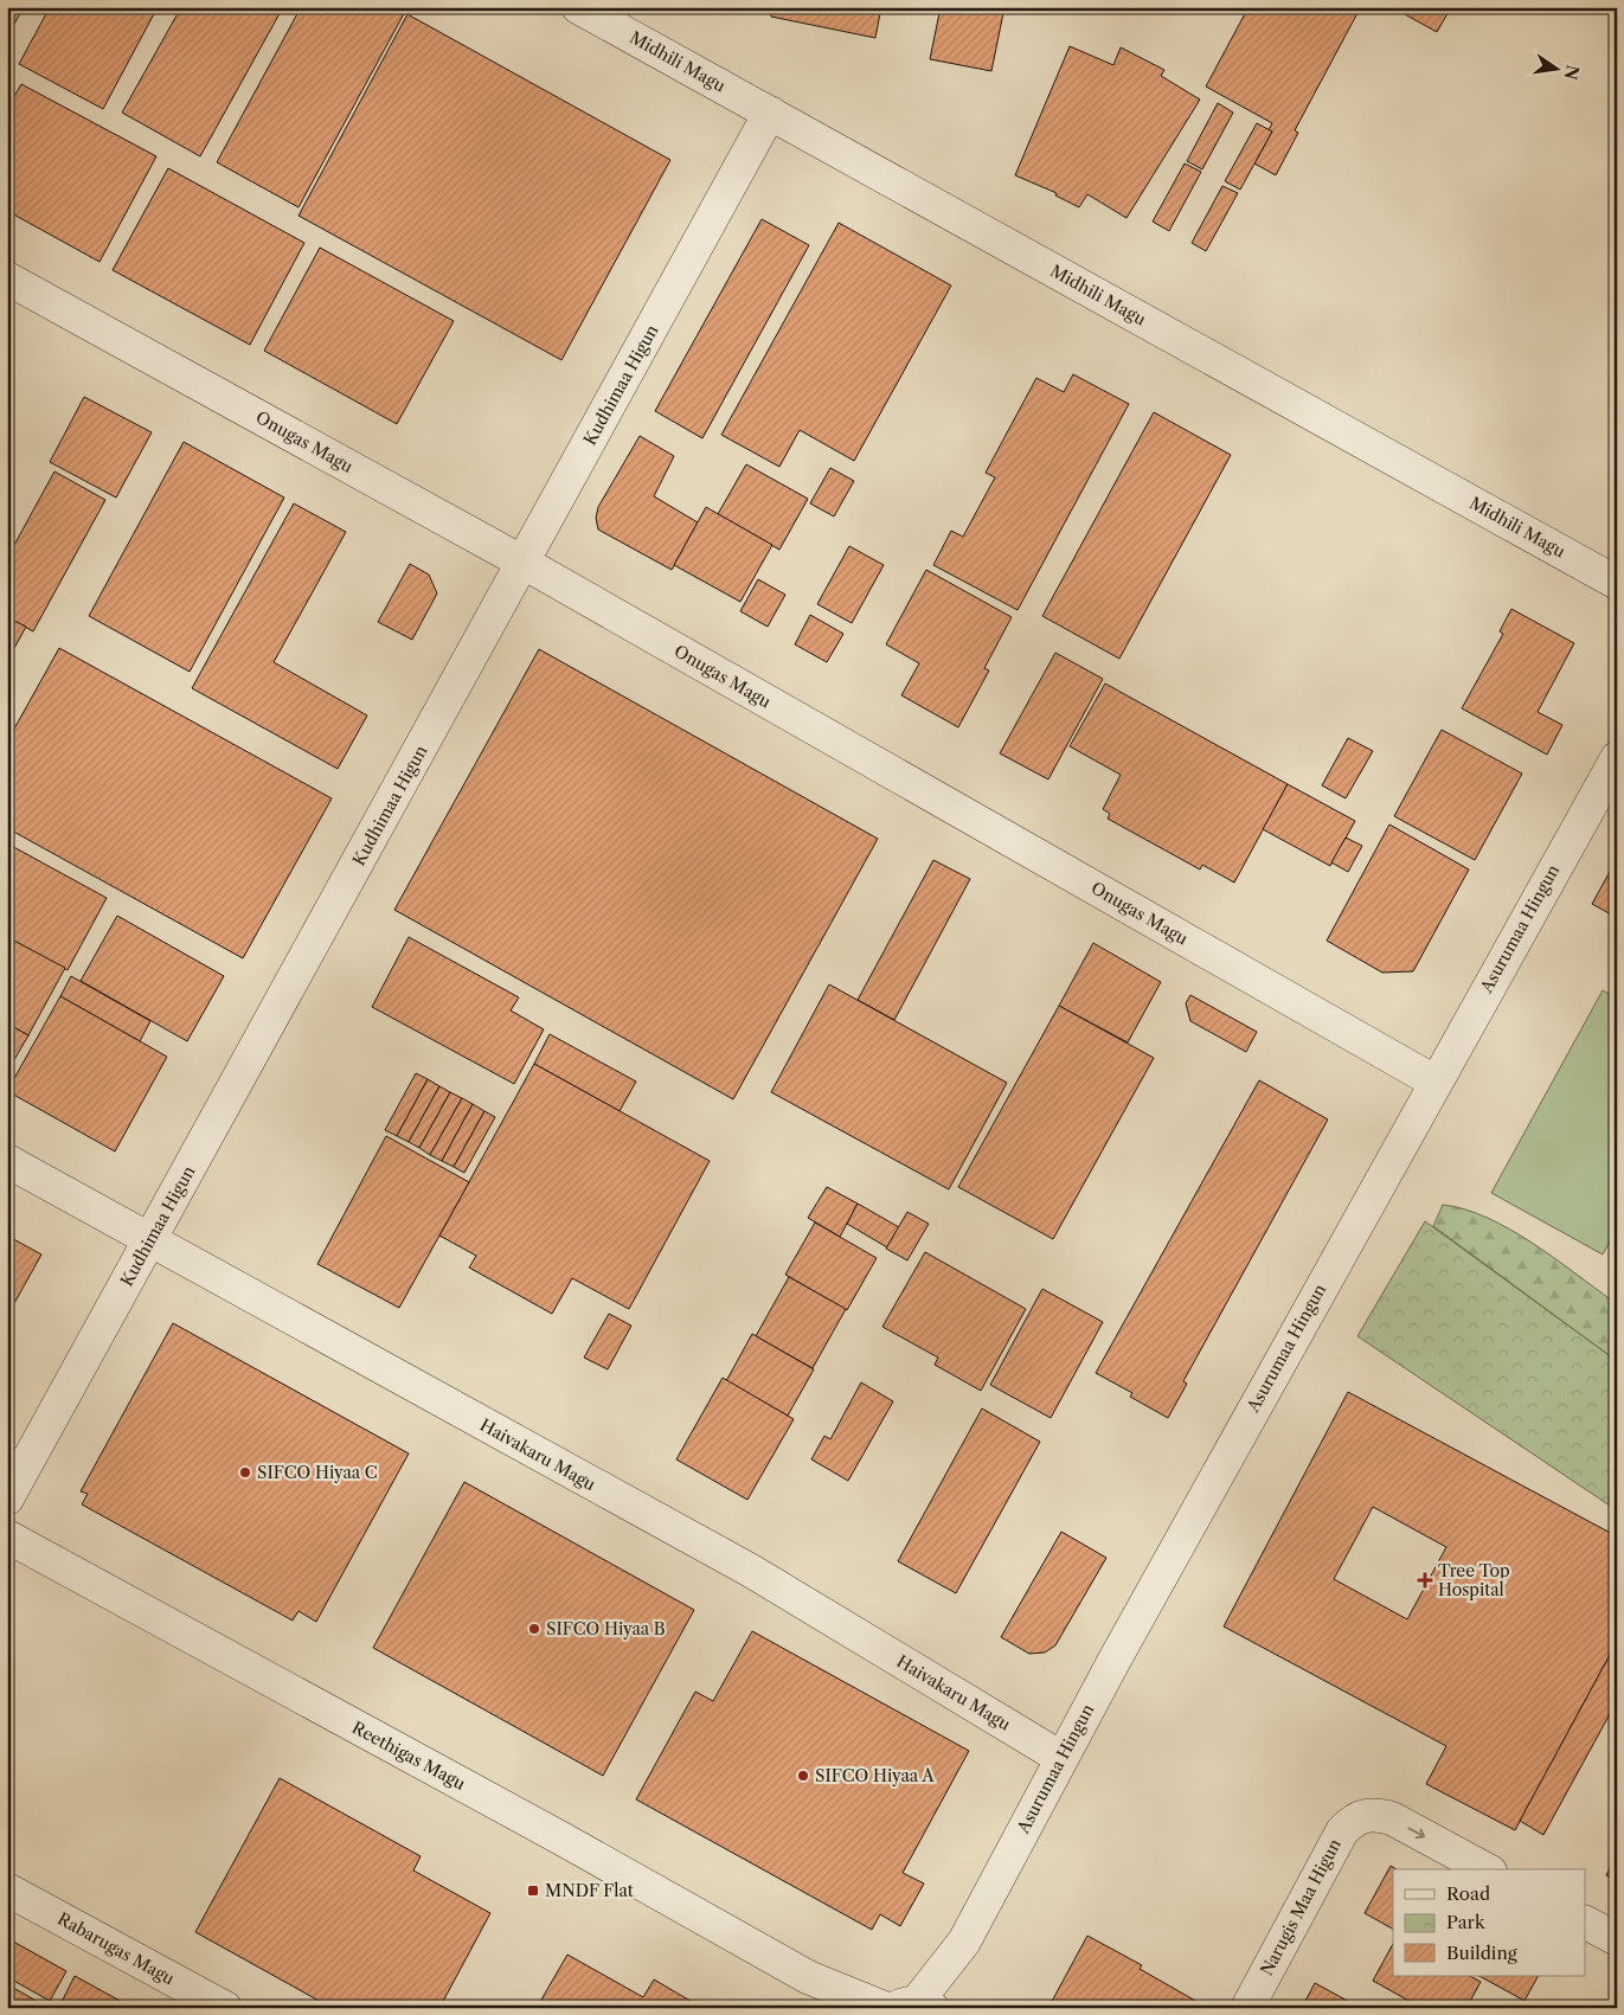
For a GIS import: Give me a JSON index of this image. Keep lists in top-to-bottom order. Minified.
{"streets":{"street":["Midhili Magu","Kudhimaa Higun","Onugas Magu","Asurumaa Hingun","Haivakaru Magu","Reethigas Magu","Narugis Maa Higun","Rabarugas Magu"]},"crossings":[["Midhili Magu","Kudhimaa Higun"],["Kudhimaa Higun","Onugas Magu"],["Kudhimaa Higun","Haivakaru Magu"],["Onugas Magu","Asurumaa Hingun"],["Asurumaa Hingun","Haivakaru Magu"]],"places":{"other":["SIFCO Hiyaa C","SIFCO Hiyaa B","SIFCO Hiyaa A"],"health":["Tree Top Hospital"],"transit":["MNDF Flat"]},"legend":["Road","Park","Building"],"north":"right"}
